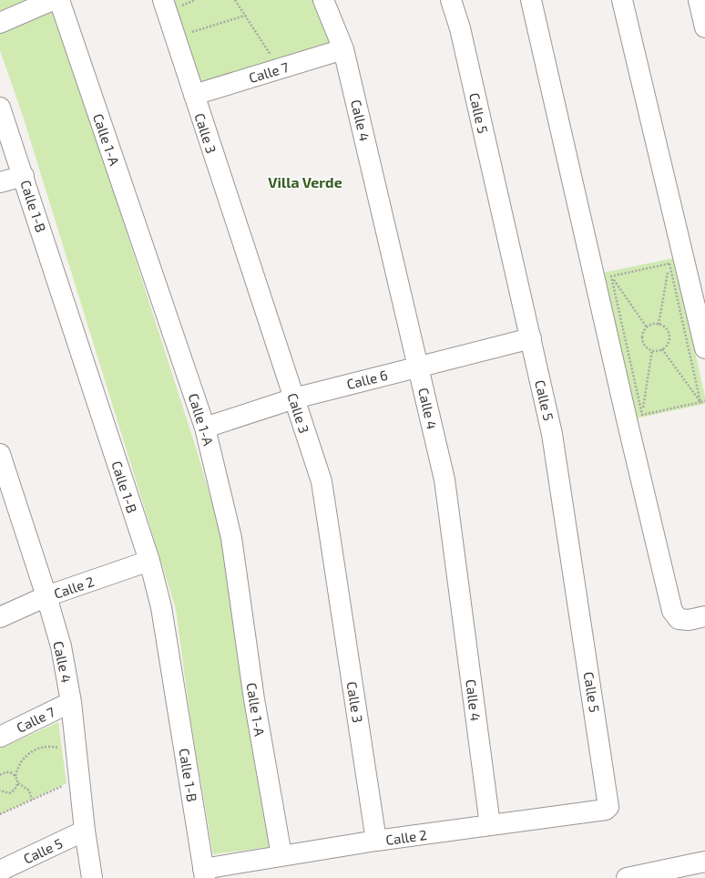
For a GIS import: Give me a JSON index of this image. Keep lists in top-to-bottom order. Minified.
{"streets":{"street":["Calle 7","Calle 5","Calle 4","Calle 3","Calle 1-A","Calle 1-B","Calle 6","Calle 2"]},"crossings":[["Calle 7","Calle 4"],["Calle 7","Calle 3"],["Calle 5","Calle 4"],["Calle 5","Calle 6"],["Calle 5","Calle 2"],["Calle 4","Calle 6"],["Calle 4","Calle 2"],["Calle 3","Calle 6"],["Calle 3","Calle 2"],["Calle 1-A","Calle 6"],["Calle 1-A","Calle 2"],["Calle 1-B","Calle 2"]],"districts":["Villa Verde"]}
